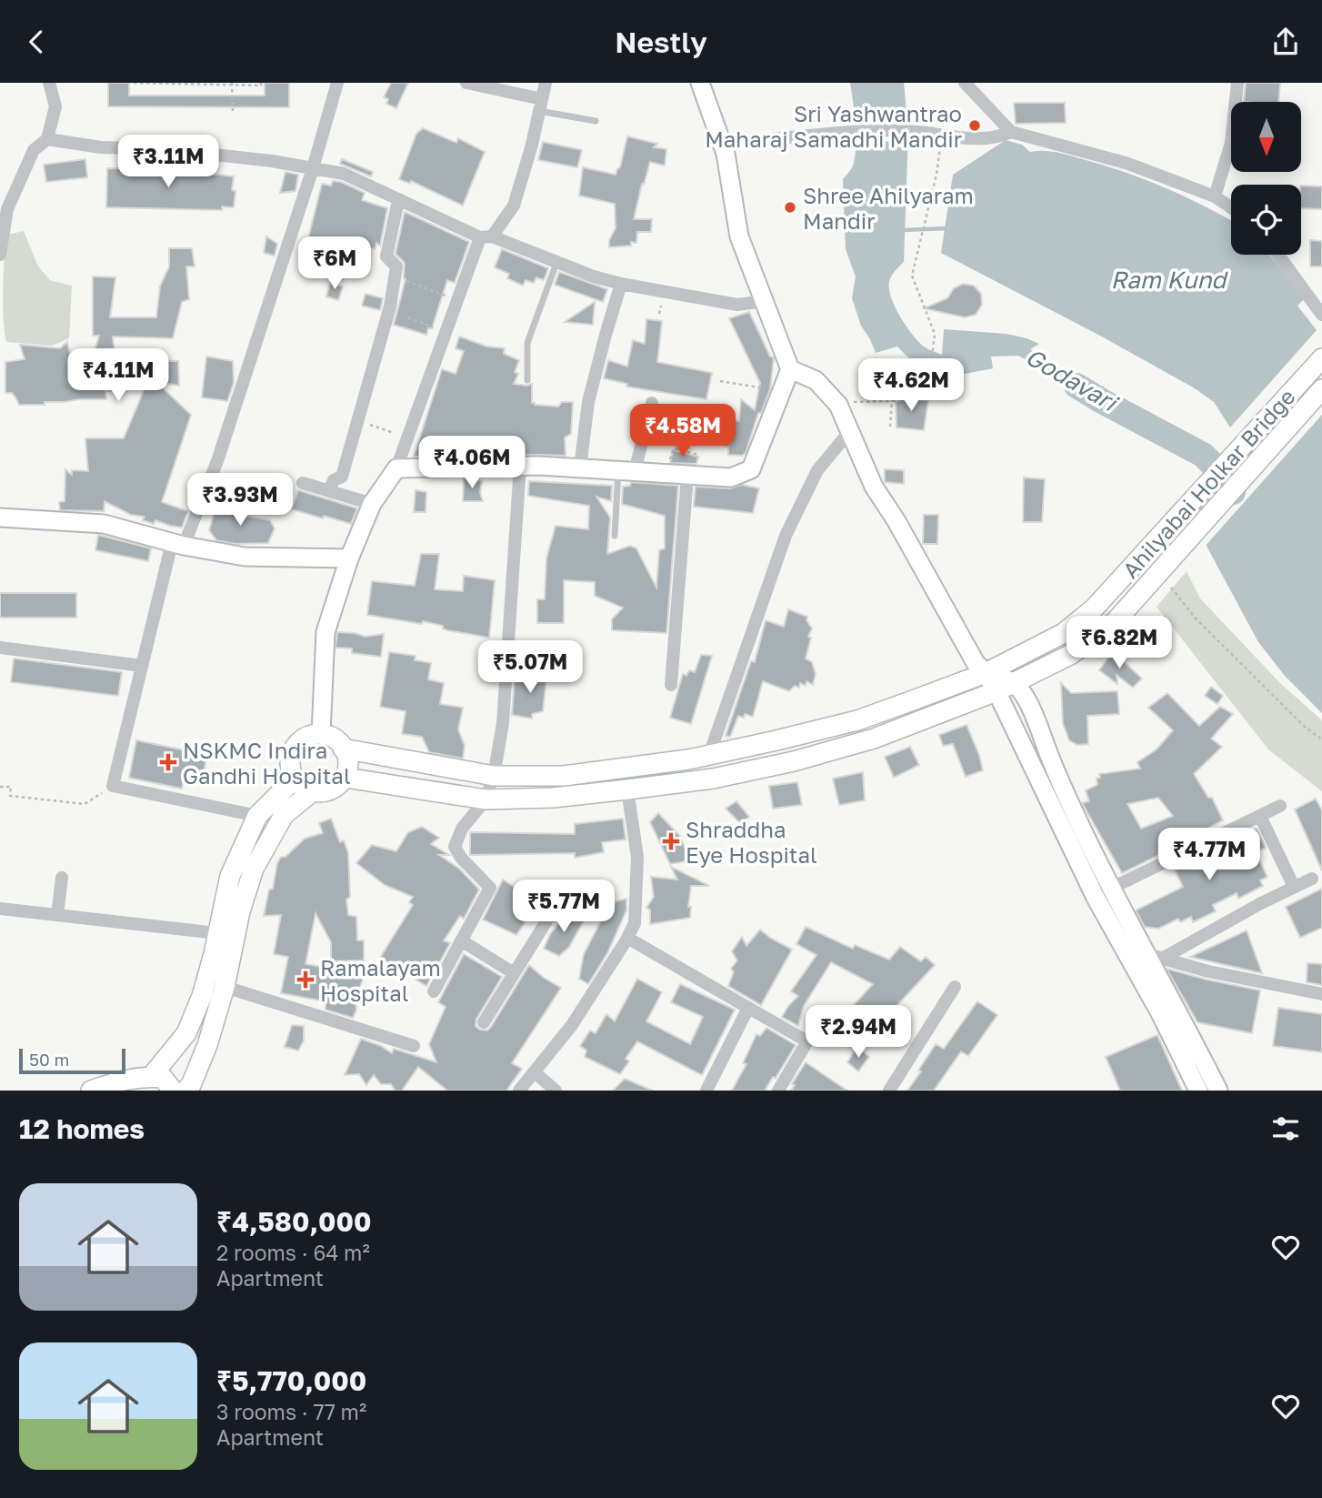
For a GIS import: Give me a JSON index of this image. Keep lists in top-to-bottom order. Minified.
{"streets":{"main road":["Ahilyabai Holkar Bridge"]},"water":["Ram Kund","Godavari"],"places":{"other":["Sri Yashwantrao Maharaj Samadhi Mandir","Shree Ahilyaram Mandir"],"health":["NSKMC Indira Gandhi Hospital","Shraddha Eye Hospital","Ramalayam Hospital"]},"scale_bar":"50 m","north":"bottom","page":{"header":"Nestly","price":["₹3.11M","₹6M","₹4.11M","₹4.62M","₹4.58M","₹4.06M","₹3.93M","₹6.82M","₹5.07M","₹4.77M","₹5.77M","₹2.94M"],"scale":"50 m","heading":"12 homes","list":[{"name":"₹4,580,000","note":"2 rooms · 64 m² · Apartment"},{"name":"₹5,770,000","note":"3 rooms · 77 m² · Apartment"}]}}
